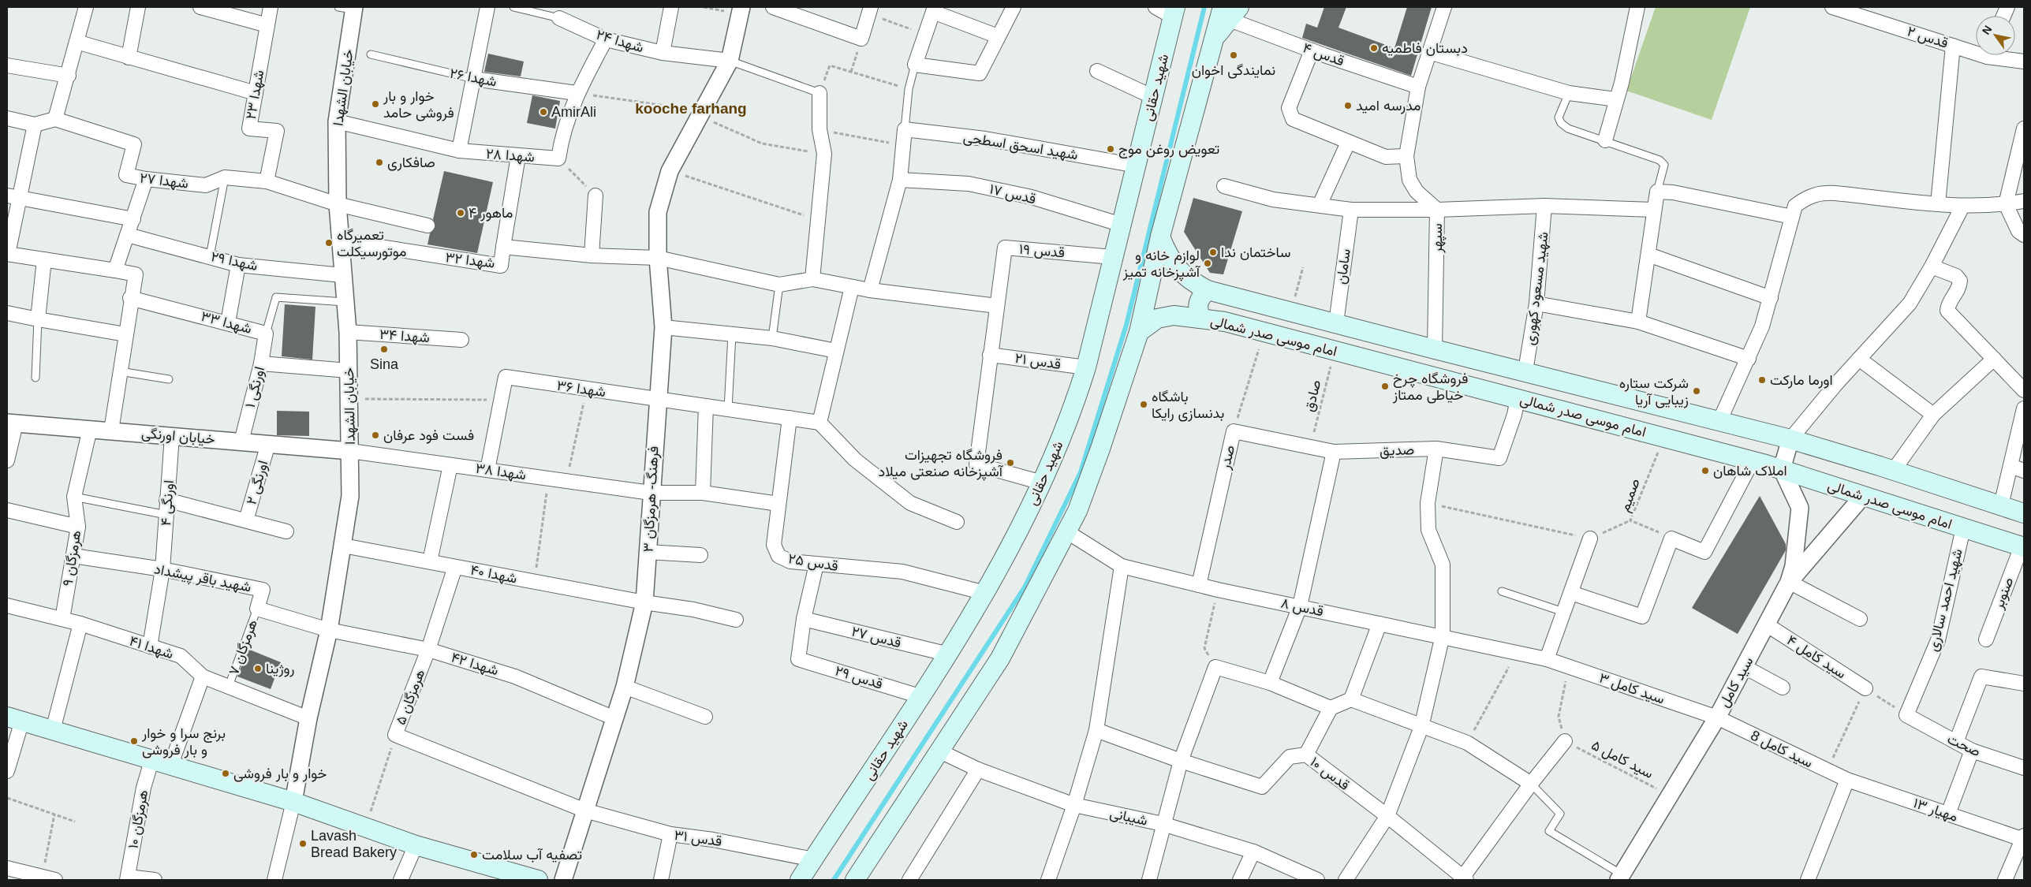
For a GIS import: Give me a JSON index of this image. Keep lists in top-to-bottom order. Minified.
{"streets":{"main road":["شهید حقانی","امام موسی صدر شمالی"],"street":["قدس ۲","شهدا ۲۴","قدس ۴","شهدا ۲۶","خیابان الشهدا","شهدا ۲۳","شهید اسحق اسطحی","شهدا ۲۸","شهدا ۲۷","قدس ۱۷","سپهر","قدس ۱۹","شهدا ۳۲","شهدا ۲۹","سامان","شهید مسعود کهوری","شهدا ۳۳","شهدا ۳۴","قدس ۲۱","اورنگی ۱","شهدا ۳۶","خیابان اورنگی","صدیق","صدر","شهدا ۳۸","اورنگی ۲","فرهنگ- هرمزگان ۳","اورنگی ۴","هرمزگان ۹","قدس ۲۵","شهدا ۴۰","شهید باقر پیشداد","صنوبر","شهید احمد سالاری","قدس ۸","قدس ۲۷","شهدا ۴۱","سید کامل ۴","شهدا ۴۲","قدس ۲۹","سید کامل","سید کامل ۳","هرمزگان ۵","صحت","سید کامل 8","قدس ۱۰","مهیار ۱۳","شیبانی","هرمزگان ۱۰","قدس ۳۱"],"lane":["هرمزگان ۷"],"path":["صادق","صمیم","سید کامل ۵"]},"crossings":[["شهدا ۲۴","فرهنگ- هرمزگان ۳"],["خیابان الشهدا","شهدا ۲۸"],["خیابان الشهدا","شهدا ۲۷"],["خیابان الشهدا","شهدا ۳۲"],["خیابان الشهدا","شهدا ۲۹"],["خیابان الشهدا","شهدا ۳۳"],["خیابان الشهدا","شهدا ۳۴"],["خیابان الشهدا","خیابان اورنگی"],["خیابان الشهدا","شهدا ۳۸"],["خیابان الشهدا","شهدا ۴۰"],["خیابان الشهدا","شهید باقر پیشداد"],["خیابان الشهدا","شهدا ۴۱"],["خیابان الشهدا","شهدا ۴۲"],["شهید حقانی","شهید اسحق اسطحی"],["شهید حقانی","قدس ۱۷"],["شهید حقانی","قدس ۱۹"],["شهید حقانی","قدس ۲۱"],["شهید حقانی","قدس ۲۵"],["شهید حقانی","قدس ۲۷"],["شهید حقانی","قدس ۲۹"],["شهید حقانی","قدس ۳۱"],["شهدا ۲۳","شهدا ۲۷"],["سپهر","شهید مسعود کهوری"],["سپهر","امام موسی صدر شمالی"],["شهدا ۳۲","فرهنگ- هرمزگان ۳"],["سامان","امام موسی صدر شمالی"],["شهید مسعود کهوری","امام موسی صدر شمالی"],["شهدا ۳۳","اورنگی ۱"],["امام موسی صدر شمالی","صادق"],["امام موسی صدر شمالی","صدیق"],["امام موسی صدر شمالی","صدر"],["امام موسی صدر شمالی","صمیم"],["امام موسی صدر شمالی","صنوبر"],["امام موسی صدر شمالی","شهید احمد سالاری"],["امام موسی صدر شمالی","سید کامل"],["اورنگی ۱","خیابان اورنگی"],["شهدا ۳۶","فرهنگ- هرمزگان ۳"],["شهدا ۳۶","قدس ۲۵"],["صادق","صدیق"],["خیابان اورنگی","شهدا ۳۸"],["خیابان اورنگی","اورنگی ۲"],["خیابان اورنگی","اورنگی ۴"],["خیابان اورنگی","هرمزگان ۹"],["صدیق","صدر"],["صدر","قدس ۸"],["شهدا ۳۸","فرهنگ- هرمزگان ۳"],["شهدا ۳۸","قدس ۲۵"],["فرهنگ- هرمزگان ۳","شهدا ۴۰"],["فرهنگ- هرمزگان ۳","شهدا ۴۲"],["فرهنگ- هرمزگان ۳","قدس ۳۱"],["اورنگی ۴","شهید باقر پیشداد"],["اورنگی ۴","شهدا ۴۱"],["هرمزگان ۹","شهید باقر پیشداد"],["هرمزگان ۹","شهدا ۴۱"],["شهدا ۴۰","هرمزگان ۵"],["شهید باقر پیشداد","هرمزگان ۷"],["شهید باقر پیشداد","شهدا ۴۲"],["شهید احمد سالاری","صحت"],["قدس ۸","سید کامل ۳"],["قدس ۲۷","قدس ۲۹"],["شهدا ۴۱","هرمزگان ۷"],["سید کامل ۴","سید کامل"],["شهدا ۴۲","هرمزگان ۵"],["سید کامل","سید کامل ۳"],["سید کامل","سید کامل 8"],["سید کامل","سید کامل ۵"],["سید کامل ۳","سید کامل 8"],["هرمزگان ۵","قدس ۳۱"],["سید کامل 8","مهیار ۱۳"]],"districts":["kooche farhang"],"places":["دبستان فاطمیه","نمایندگی اخوان","خوار و بار فروشی حامد","مدرسه امید","AmirAli","تعویض روغن موج","صافکاری","ماهور ۴","تعمیرگاه موتورسیکلت","ساختمان ندا","لوازم خانه و آشپزخانه تمیز","Sina","اورما مارکت","فروشگاه چرخ خیاطی ممتاز","شرکت ستاره زیبایی آریا","باشگاه بدنسازی رایکا","فست فود عرفان","فروشگاه تجهیزات آشپزخانه صنعتی میلاد","املاک شاهان","روژینا","برنج سرا و خوار و بار فروشی","خوار و بار فروشی","Lavash Bread Bakery","تصفیه آب سلامت"],"north":"top left"}
